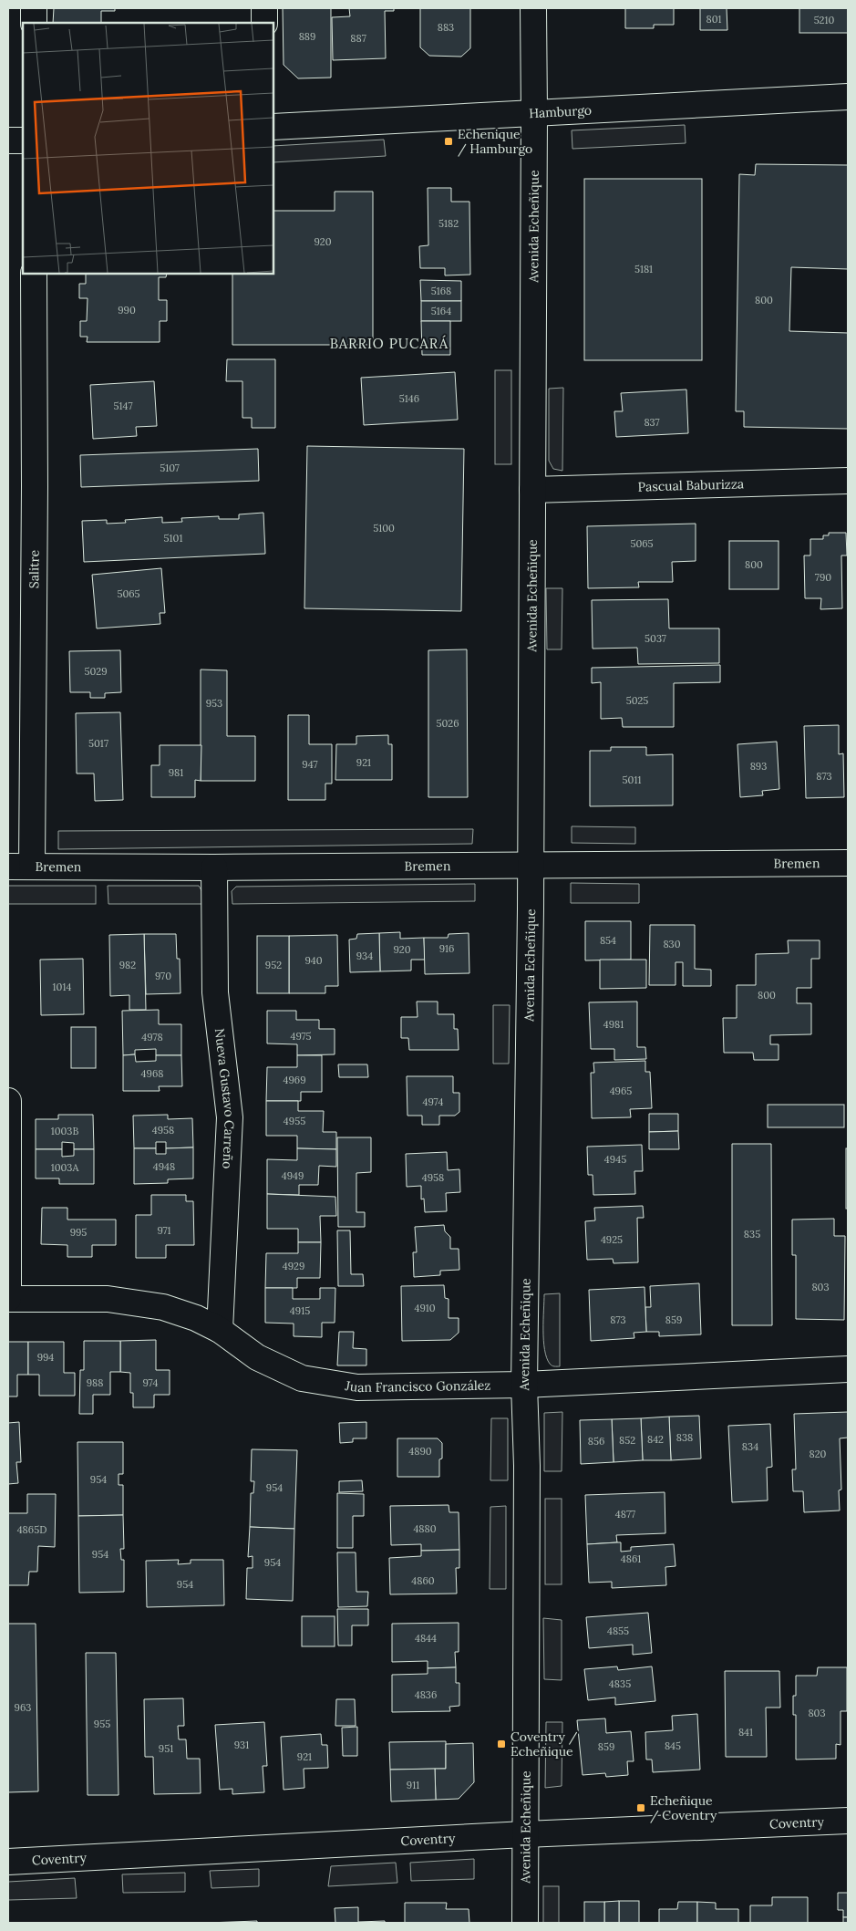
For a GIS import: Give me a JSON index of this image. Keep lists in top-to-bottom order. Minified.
{"streets":{"street":["Hamburgo","Avenida Echeñique","Pascual Baburizza","Salitre","Bremen","Nueva Gustavo Carreño","Juan Francisco González","Coventry"]},"crossings":[["Hamburgo","Avenida Echeñique"],["Avenida Echeñique","Pascual Baburizza"],["Avenida Echeñique","Bremen"],["Avenida Echeñique","Juan Francisco González"],["Avenida Echeñique","Coventry"],["Salitre","Bremen"],["Bremen","Nueva Gustavo Carreño"],["Nueva Gustavo Carreño","Juan Francisco González"]],"districts":["BARRIO PUCARÁ"],"places":{"transit":["Echenique / Hamburgo","Coventry / Echeñique","Echeñique / Coventry"]},"house_numbers":["801","5210","883","889","887","5182","920","5181","5168","800","990","5164","5146","5147","837","5107","5100","5101","5065","800","790","5065","5037","5029","5025","953","5026","5017","921","947","893","981","873","5011","854","830","916","920","934","940","982","952","970","1014","800","4981","4975","4978","4968","4969","4965","4974","4955","4958","1003B","4945","4948","1003A","4949","4958","971","995","835","4925","4929","803","4910","4915","873","859","994","988","974","838","842","852","856","834","4890","820","954","954","4877","4880","4865D","954","4861","954","4860","954","4855","4844","4835","4836","963","803","955","841","931","845","859","951","921","911"]}
